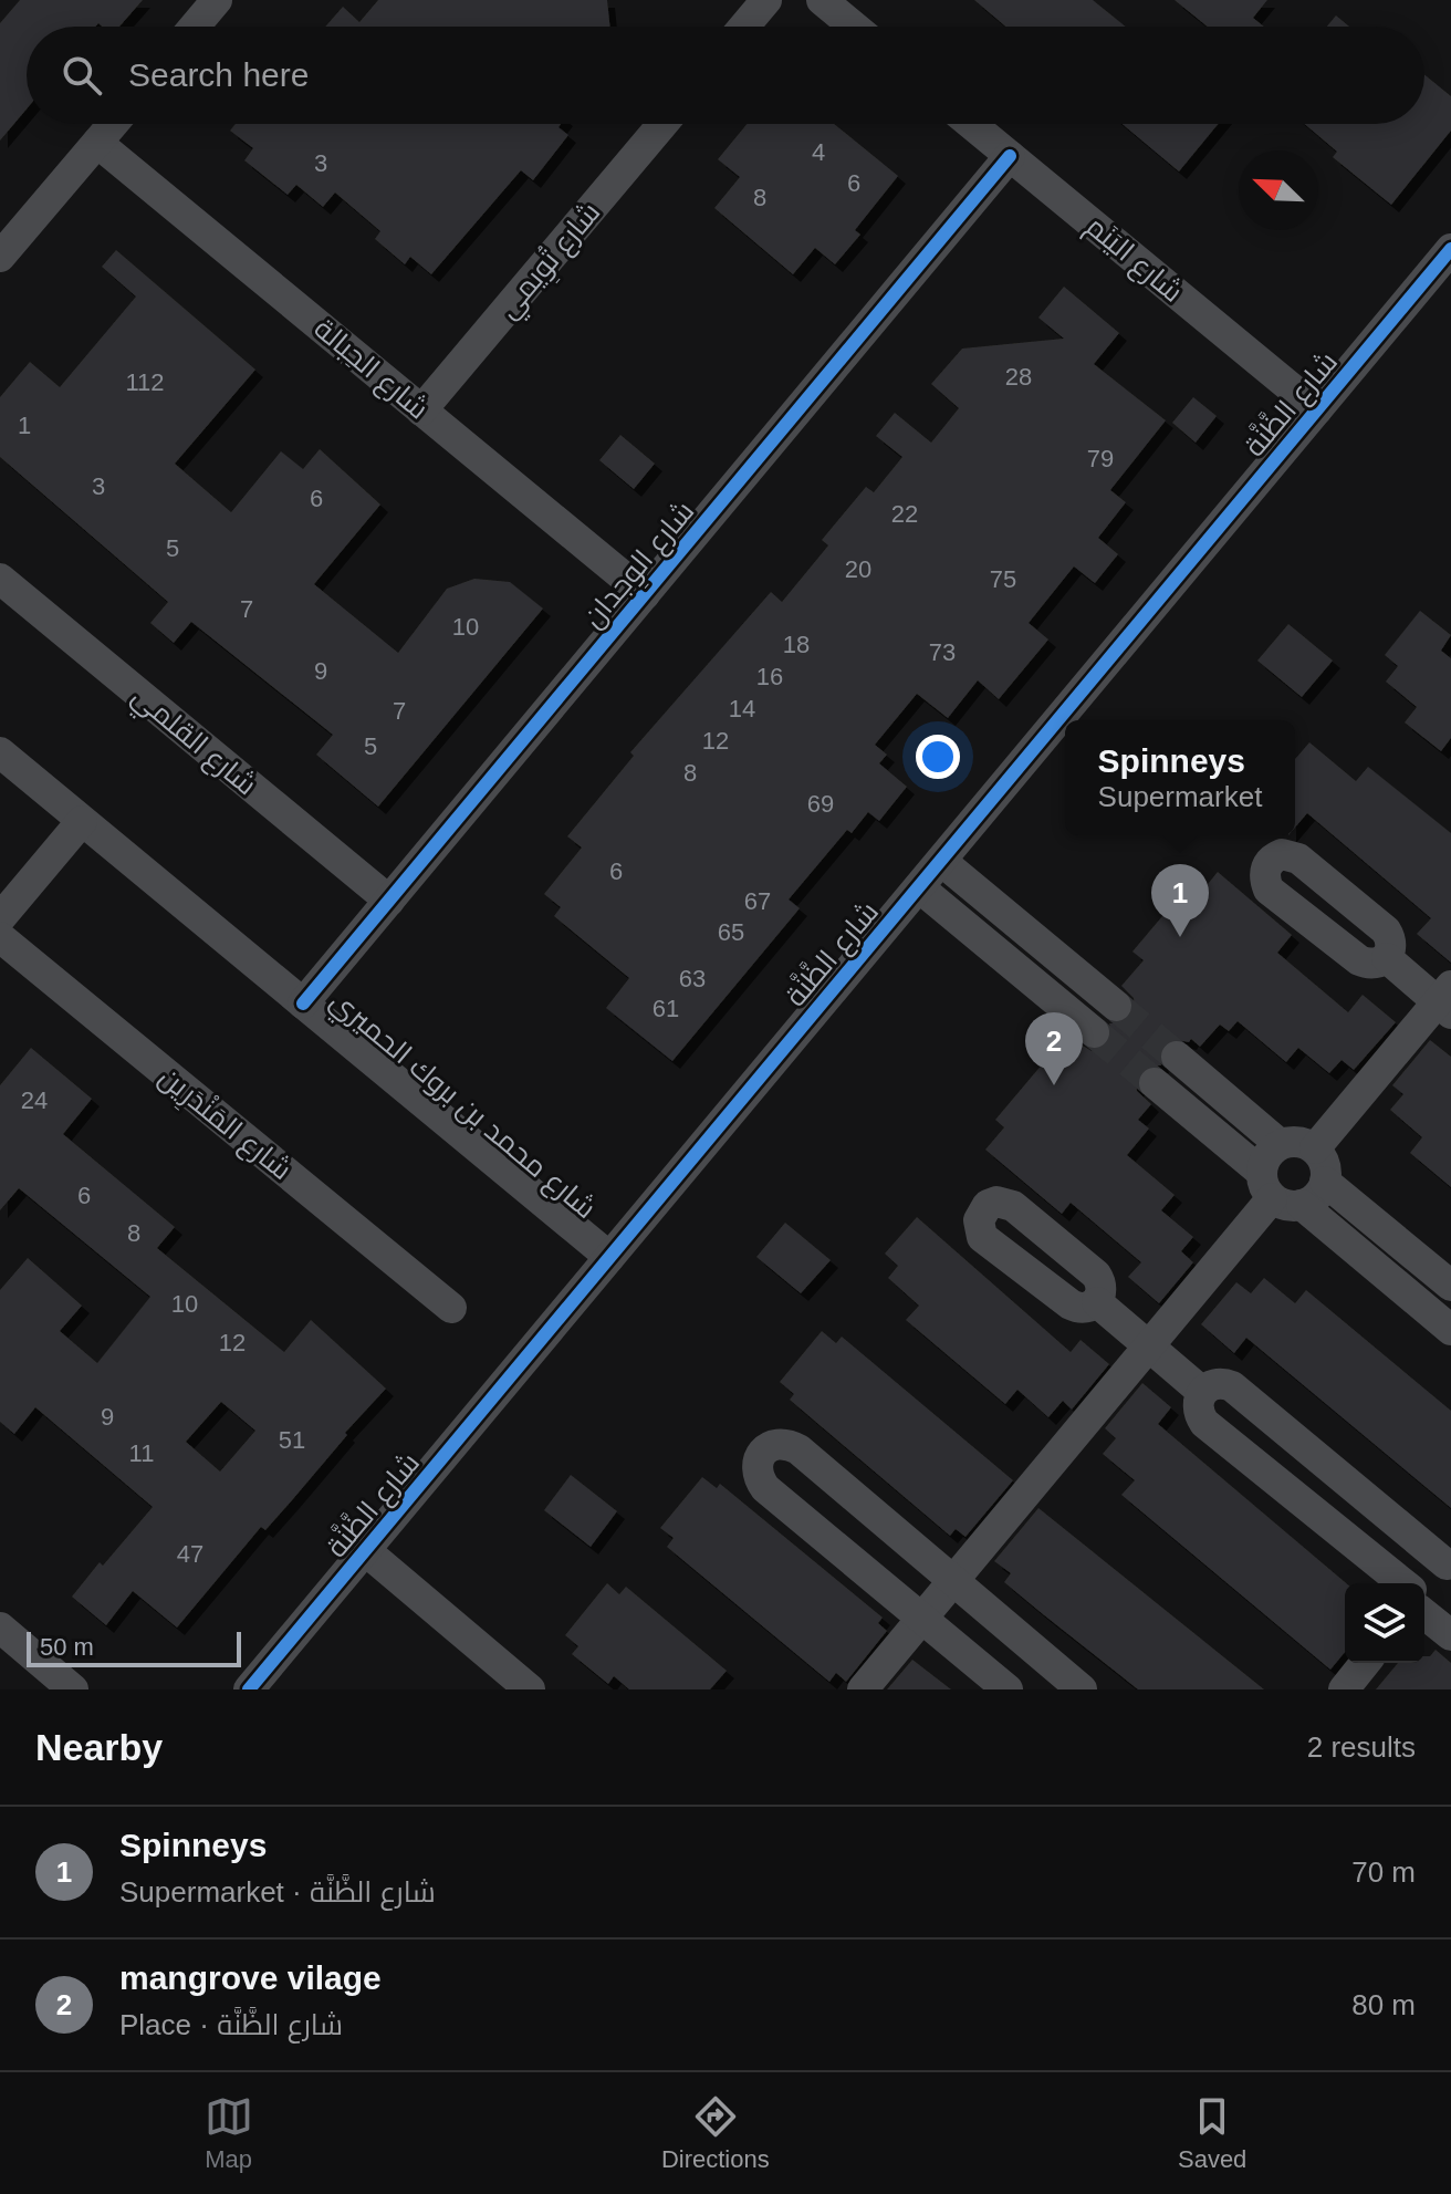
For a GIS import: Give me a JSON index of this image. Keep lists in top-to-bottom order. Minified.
{"streets":{"street":["شارع اليَنَم","شارع تُوِيمي","شارع الحِبالة","شارع الظَّنَّة","شارع الوِجدان","شارع القلمي","شارع محمد بن بروك الحميري","شارع المَنْدَرِين"]},"crossings":[["شارع اليَنَم","شارع الظَّنَّة"],["شارع اليَنَم","شارع الوِجدان"],["شارع تُوِيمي","شارع الحِبالة"],["شارع الحِبالة","شارع الوِجدان"],["شارع الظَّنَّة","شارع محمد بن بروك الحميري"],["شارع الوِجدان","شارع القلمي"],["شارع الوِجدان","شارع محمد بن بروك الحميري"]],"house_numbers":["4","3","6","8","28","112","1","79","3","6","22","5","20","75","7","10","18","73","9","16","14","7","12","5","8","69","6","67","65","63","61","24","6","8","10","12","9","51","11","47"],"scale_bar":"50 m","north":"top left","page":{"search":"Search here","popup":["Spinneys","Supermarket"],"pins":["1","2"],"scale":"50 m","heading":["Nearby","2 results"],"list":[{"mark":"1","name":"Spinneys","note":"Supermarket · شارع الظَّنَّة","value":"70 m"},{"mark":"2","name":"mangrove vilage","note":"Place · شارع الظَّنَّة","value":"80 m"}],"nav":["Map","Directions","Saved"]}}
